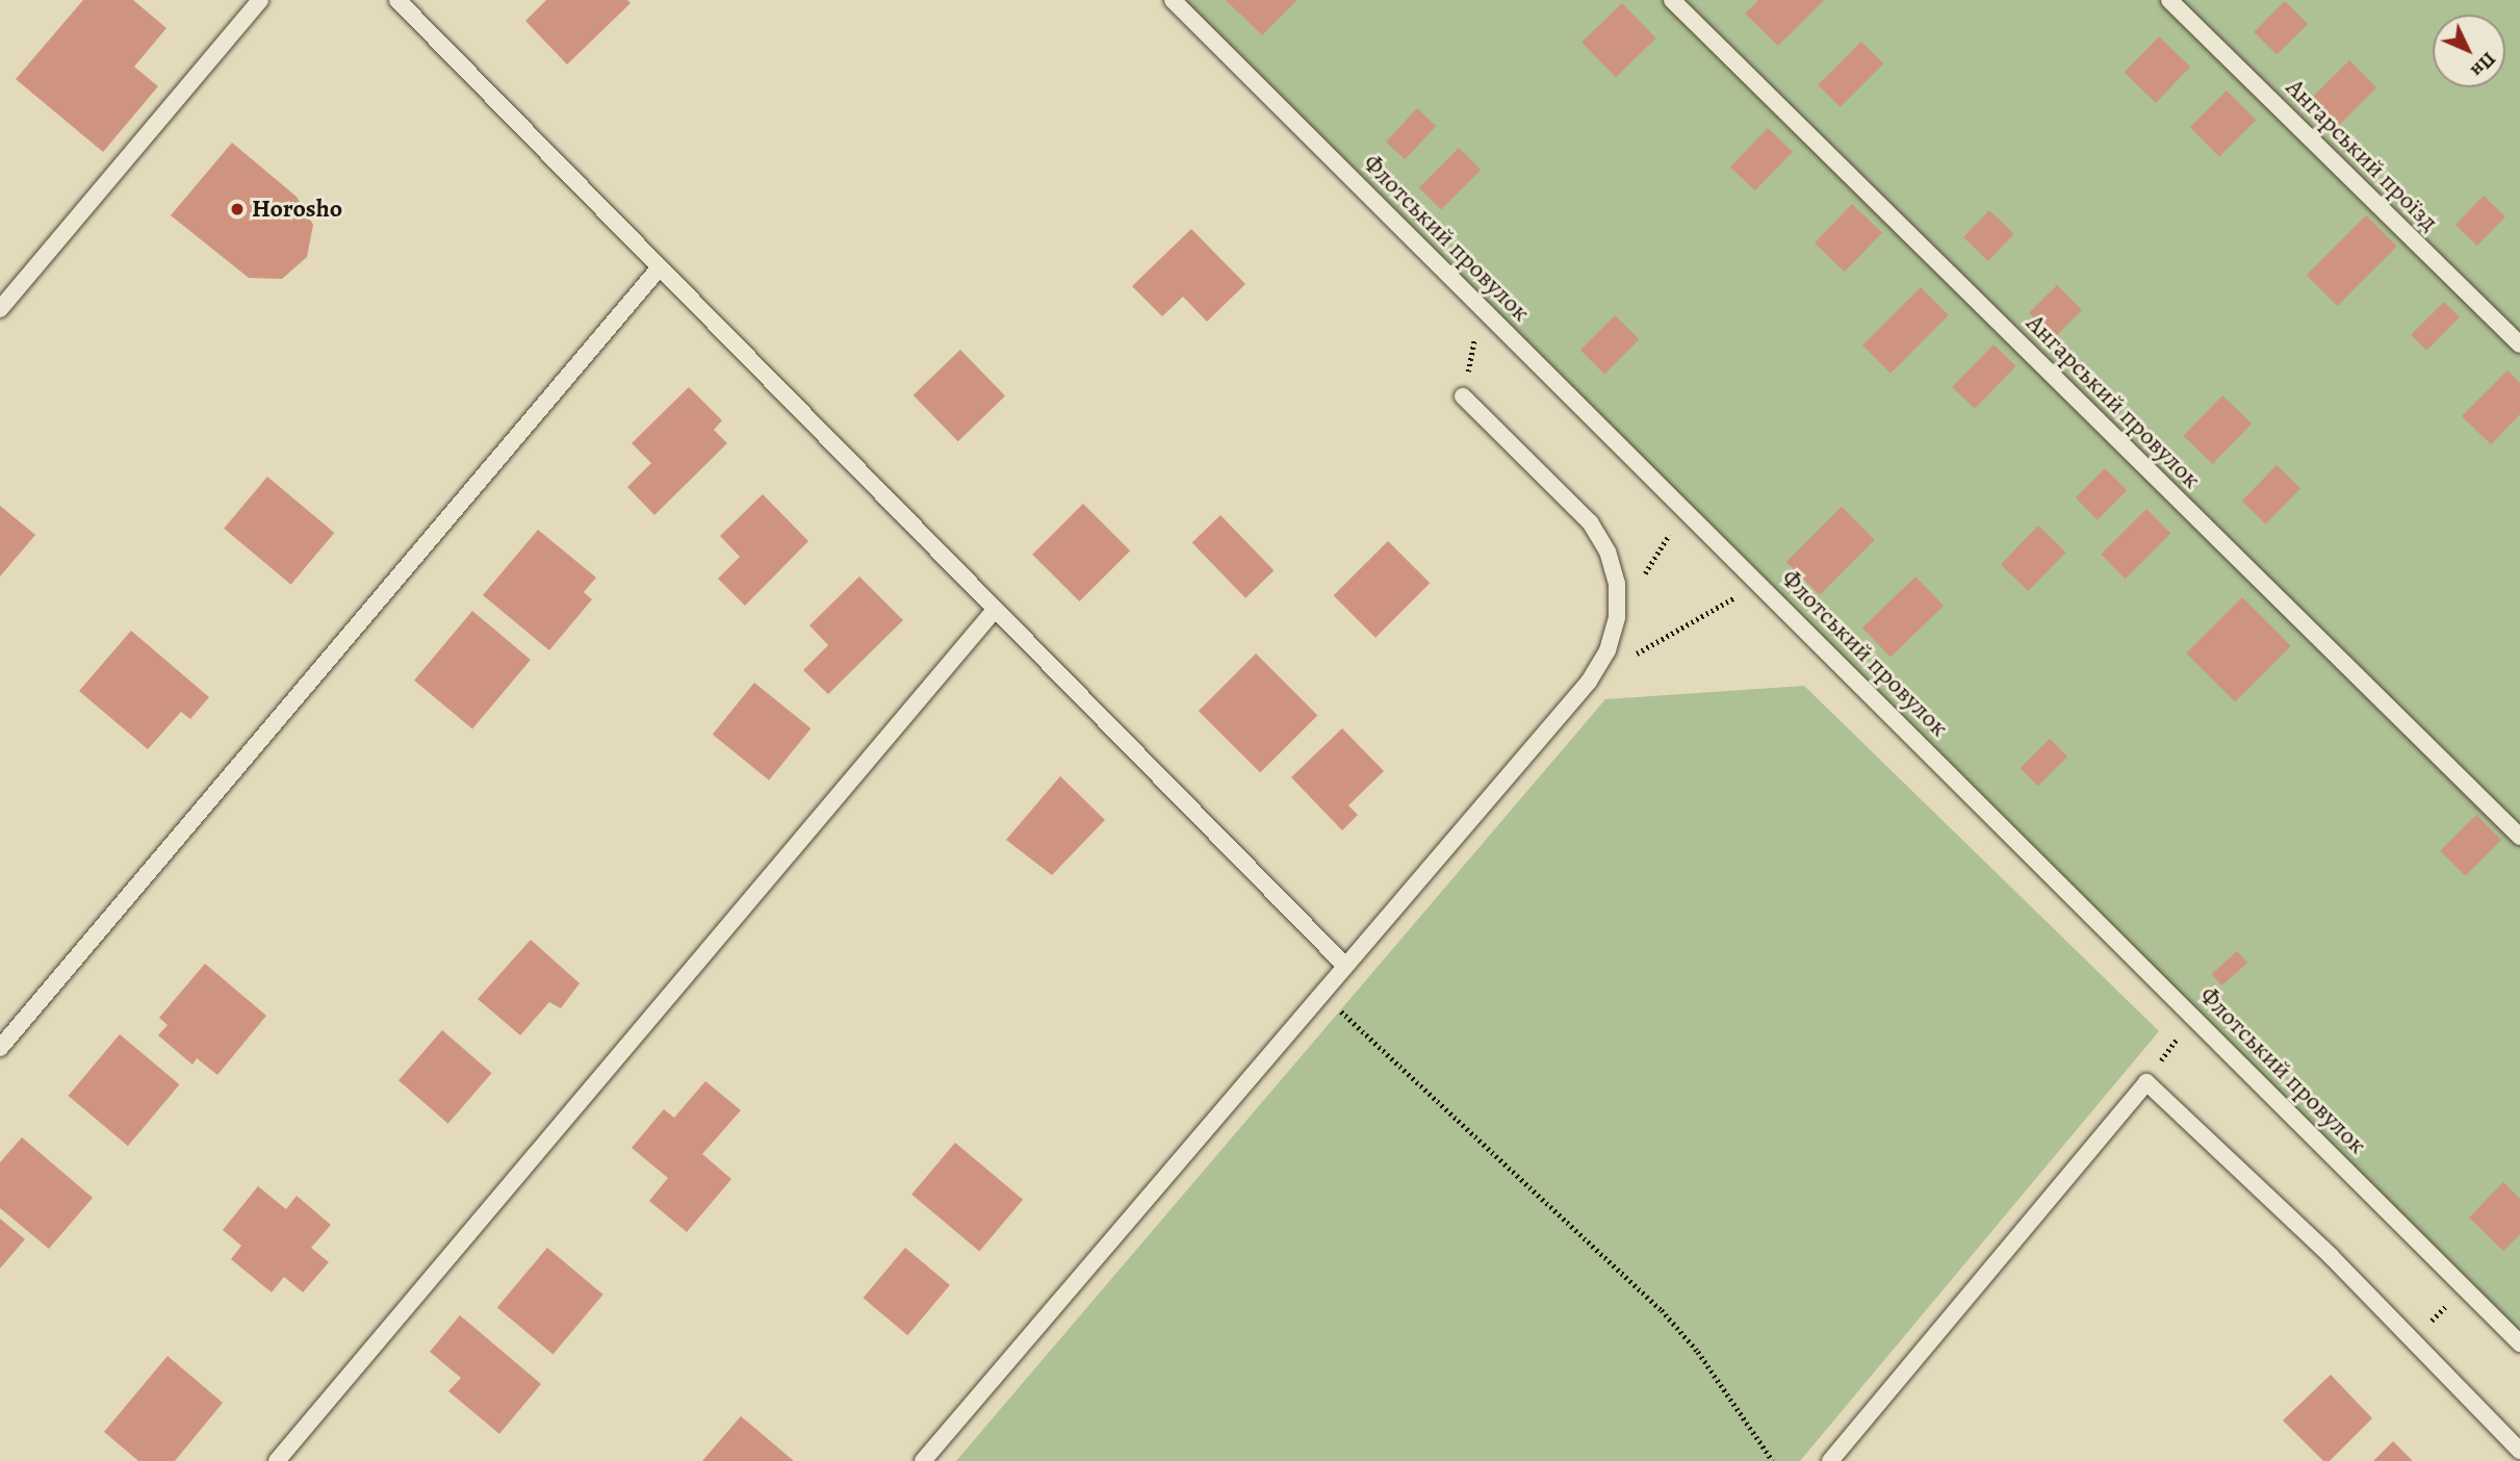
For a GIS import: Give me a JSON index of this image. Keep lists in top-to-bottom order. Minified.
{"streets":{"lane":["Ангарський проїзд","Флотський провулок","Ангарський провулок"]},"places":["Horosho"],"north":"bottom right"}
